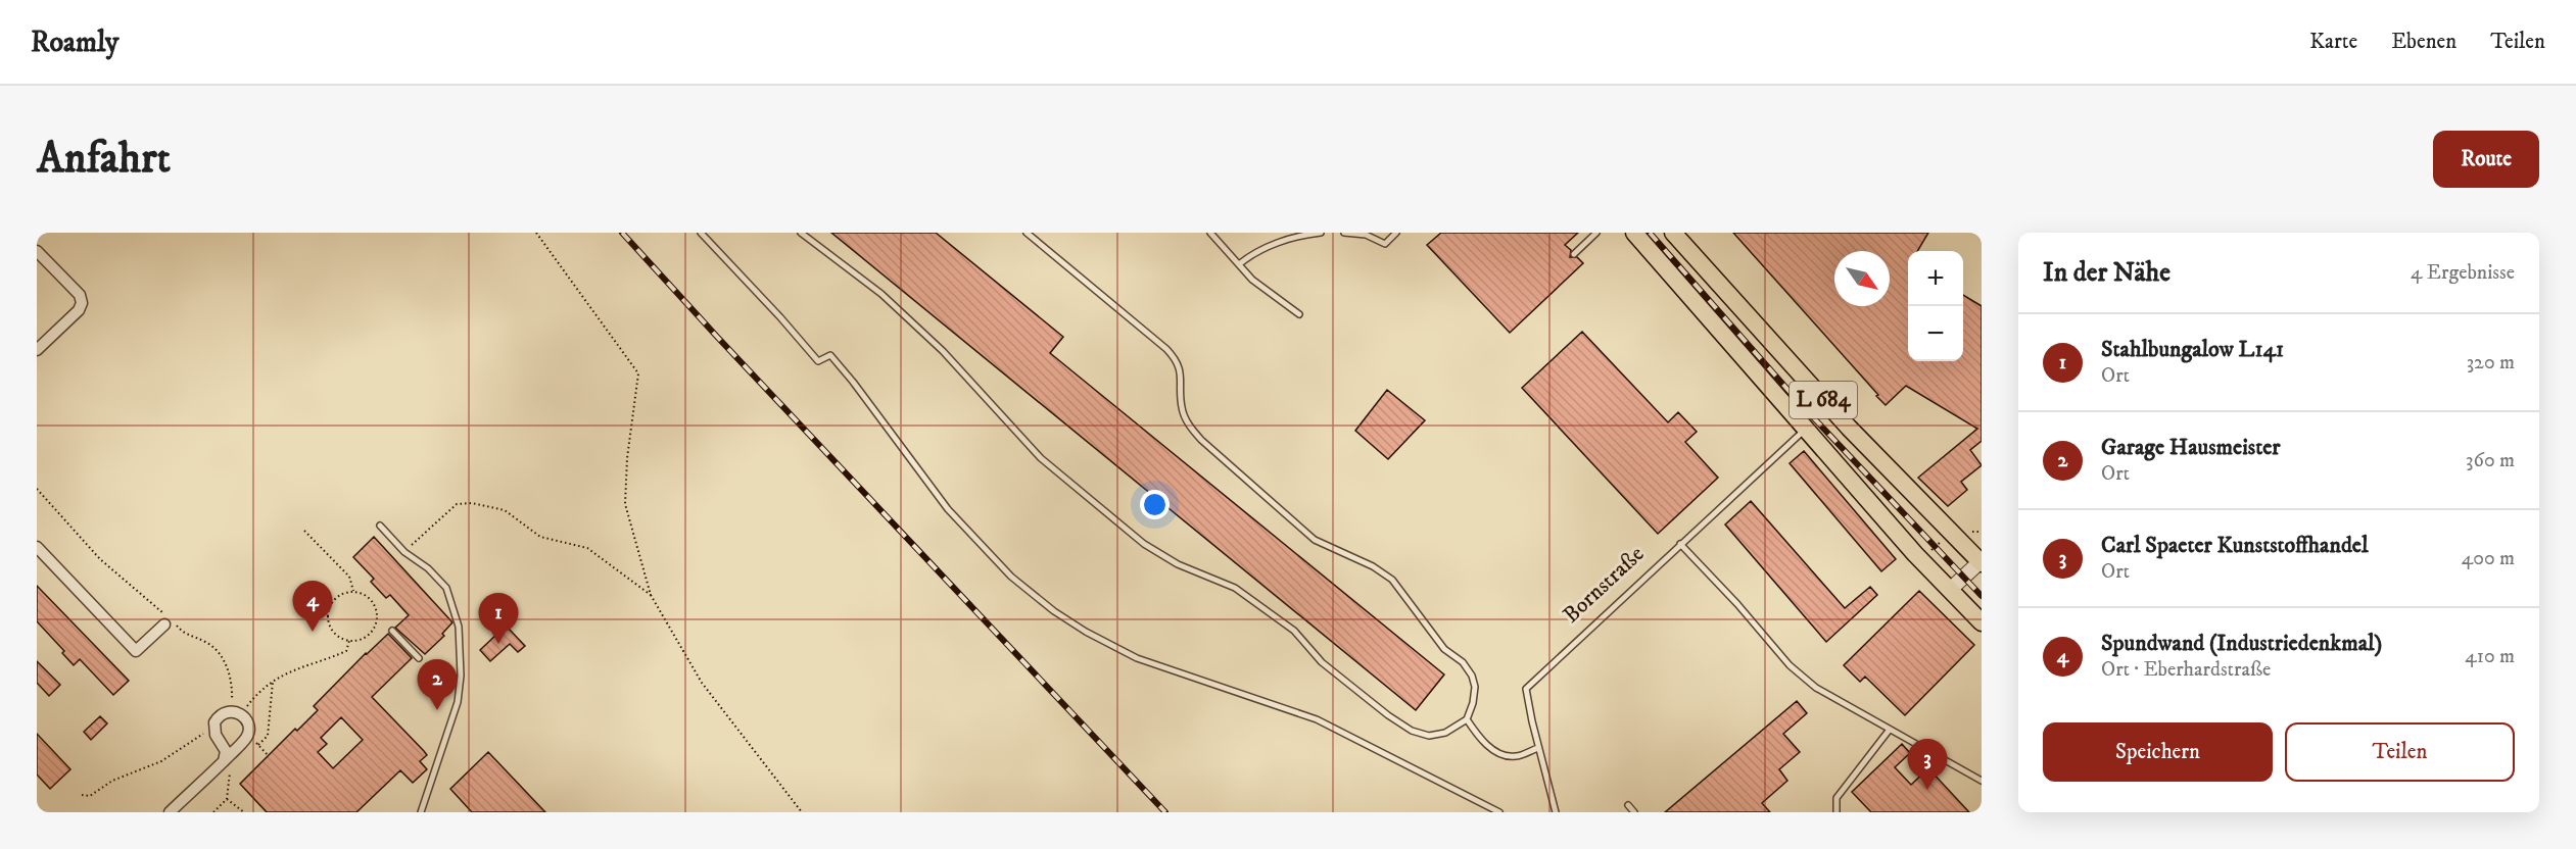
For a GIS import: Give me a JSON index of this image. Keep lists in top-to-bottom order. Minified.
{"streets":{"main road":["L 684"],"lane":["Bornstraße"]},"crossings":[["L 684","Bornstraße"]],"north":"bottom right","page":{"header":"Roamly","nav":["Karte","Ebenen","Teilen"],"buttons":["Route",["Speichern","Teilen"]],"title":"Anfahrt","heading":["In der Nähe","4 Ergebnisse"],"map_buttons":["+","−"],"list":[{"mark":"1","name":"Stahlbungalow L141","note":"Ort","value":"320 m"},{"mark":"2","name":"Garage Hausmeister","note":"Ort","value":"360 m"},{"mark":"3","name":"Carl Spaeter Kunststoffhandel","note":"Ort","value":"400 m"},{"mark":"4","name":"Spundwand (Industriedenkmal)","note":"Ort · Eberhardstraße","value":"410 m"}],"pins":["4","1","2","3"]}}
